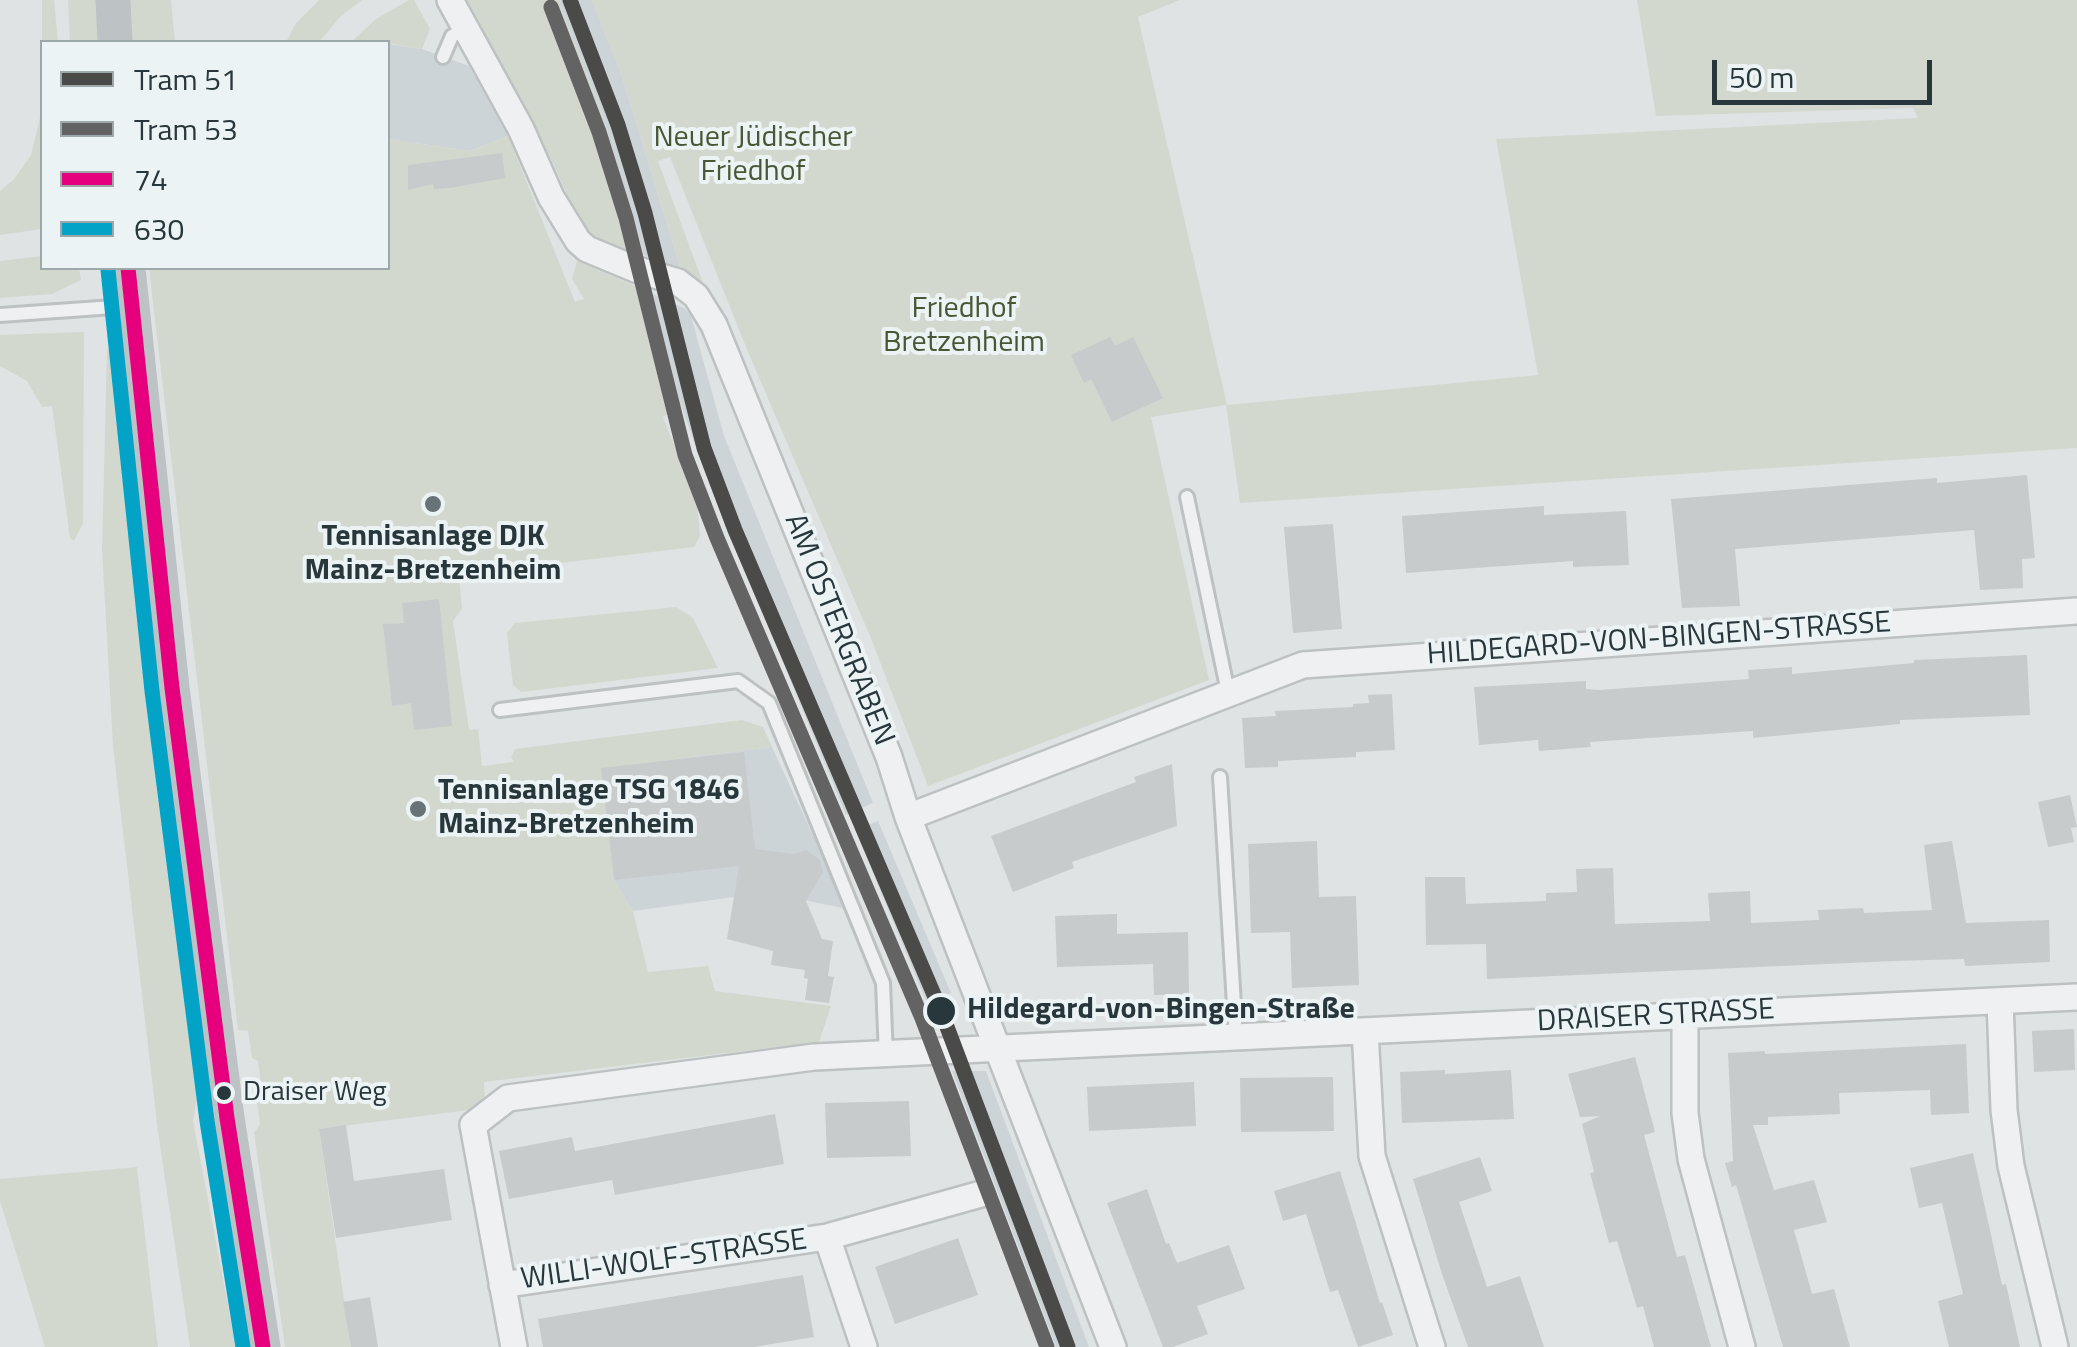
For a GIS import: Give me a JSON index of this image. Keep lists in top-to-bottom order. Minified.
{"streets":{"street":["AM OSTERGRABEN","HILDEGARD-VON-BINGEN-STRASSE","DRAISER STRASSE","WILLI-WOLF-STRASSE"]},"crossings":[["AM OSTERGRABEN","HILDEGARD-VON-BINGEN-STRASSE"],["AM OSTERGRABEN","DRAISER STRASSE"],["DRAISER STRASSE","WILLI-WOLF-STRASSE"]],"parks":["Neuer Jüdischer Friedhof","Friedhof Bretzenheim"],"places":["Tennisanlage DJK Mainz-Bretzenheim","Tennisanlage TSG 1846 Mainz-Bretzenheim","Hildegard-von-Bingen-Straße","Draiser Weg"],"lines":["tram line 51","tram line 53","transit line 74","transit line 630"],"legend":["Tram 51","Tram 53","74","630"],"scale_bar":"50 m"}
